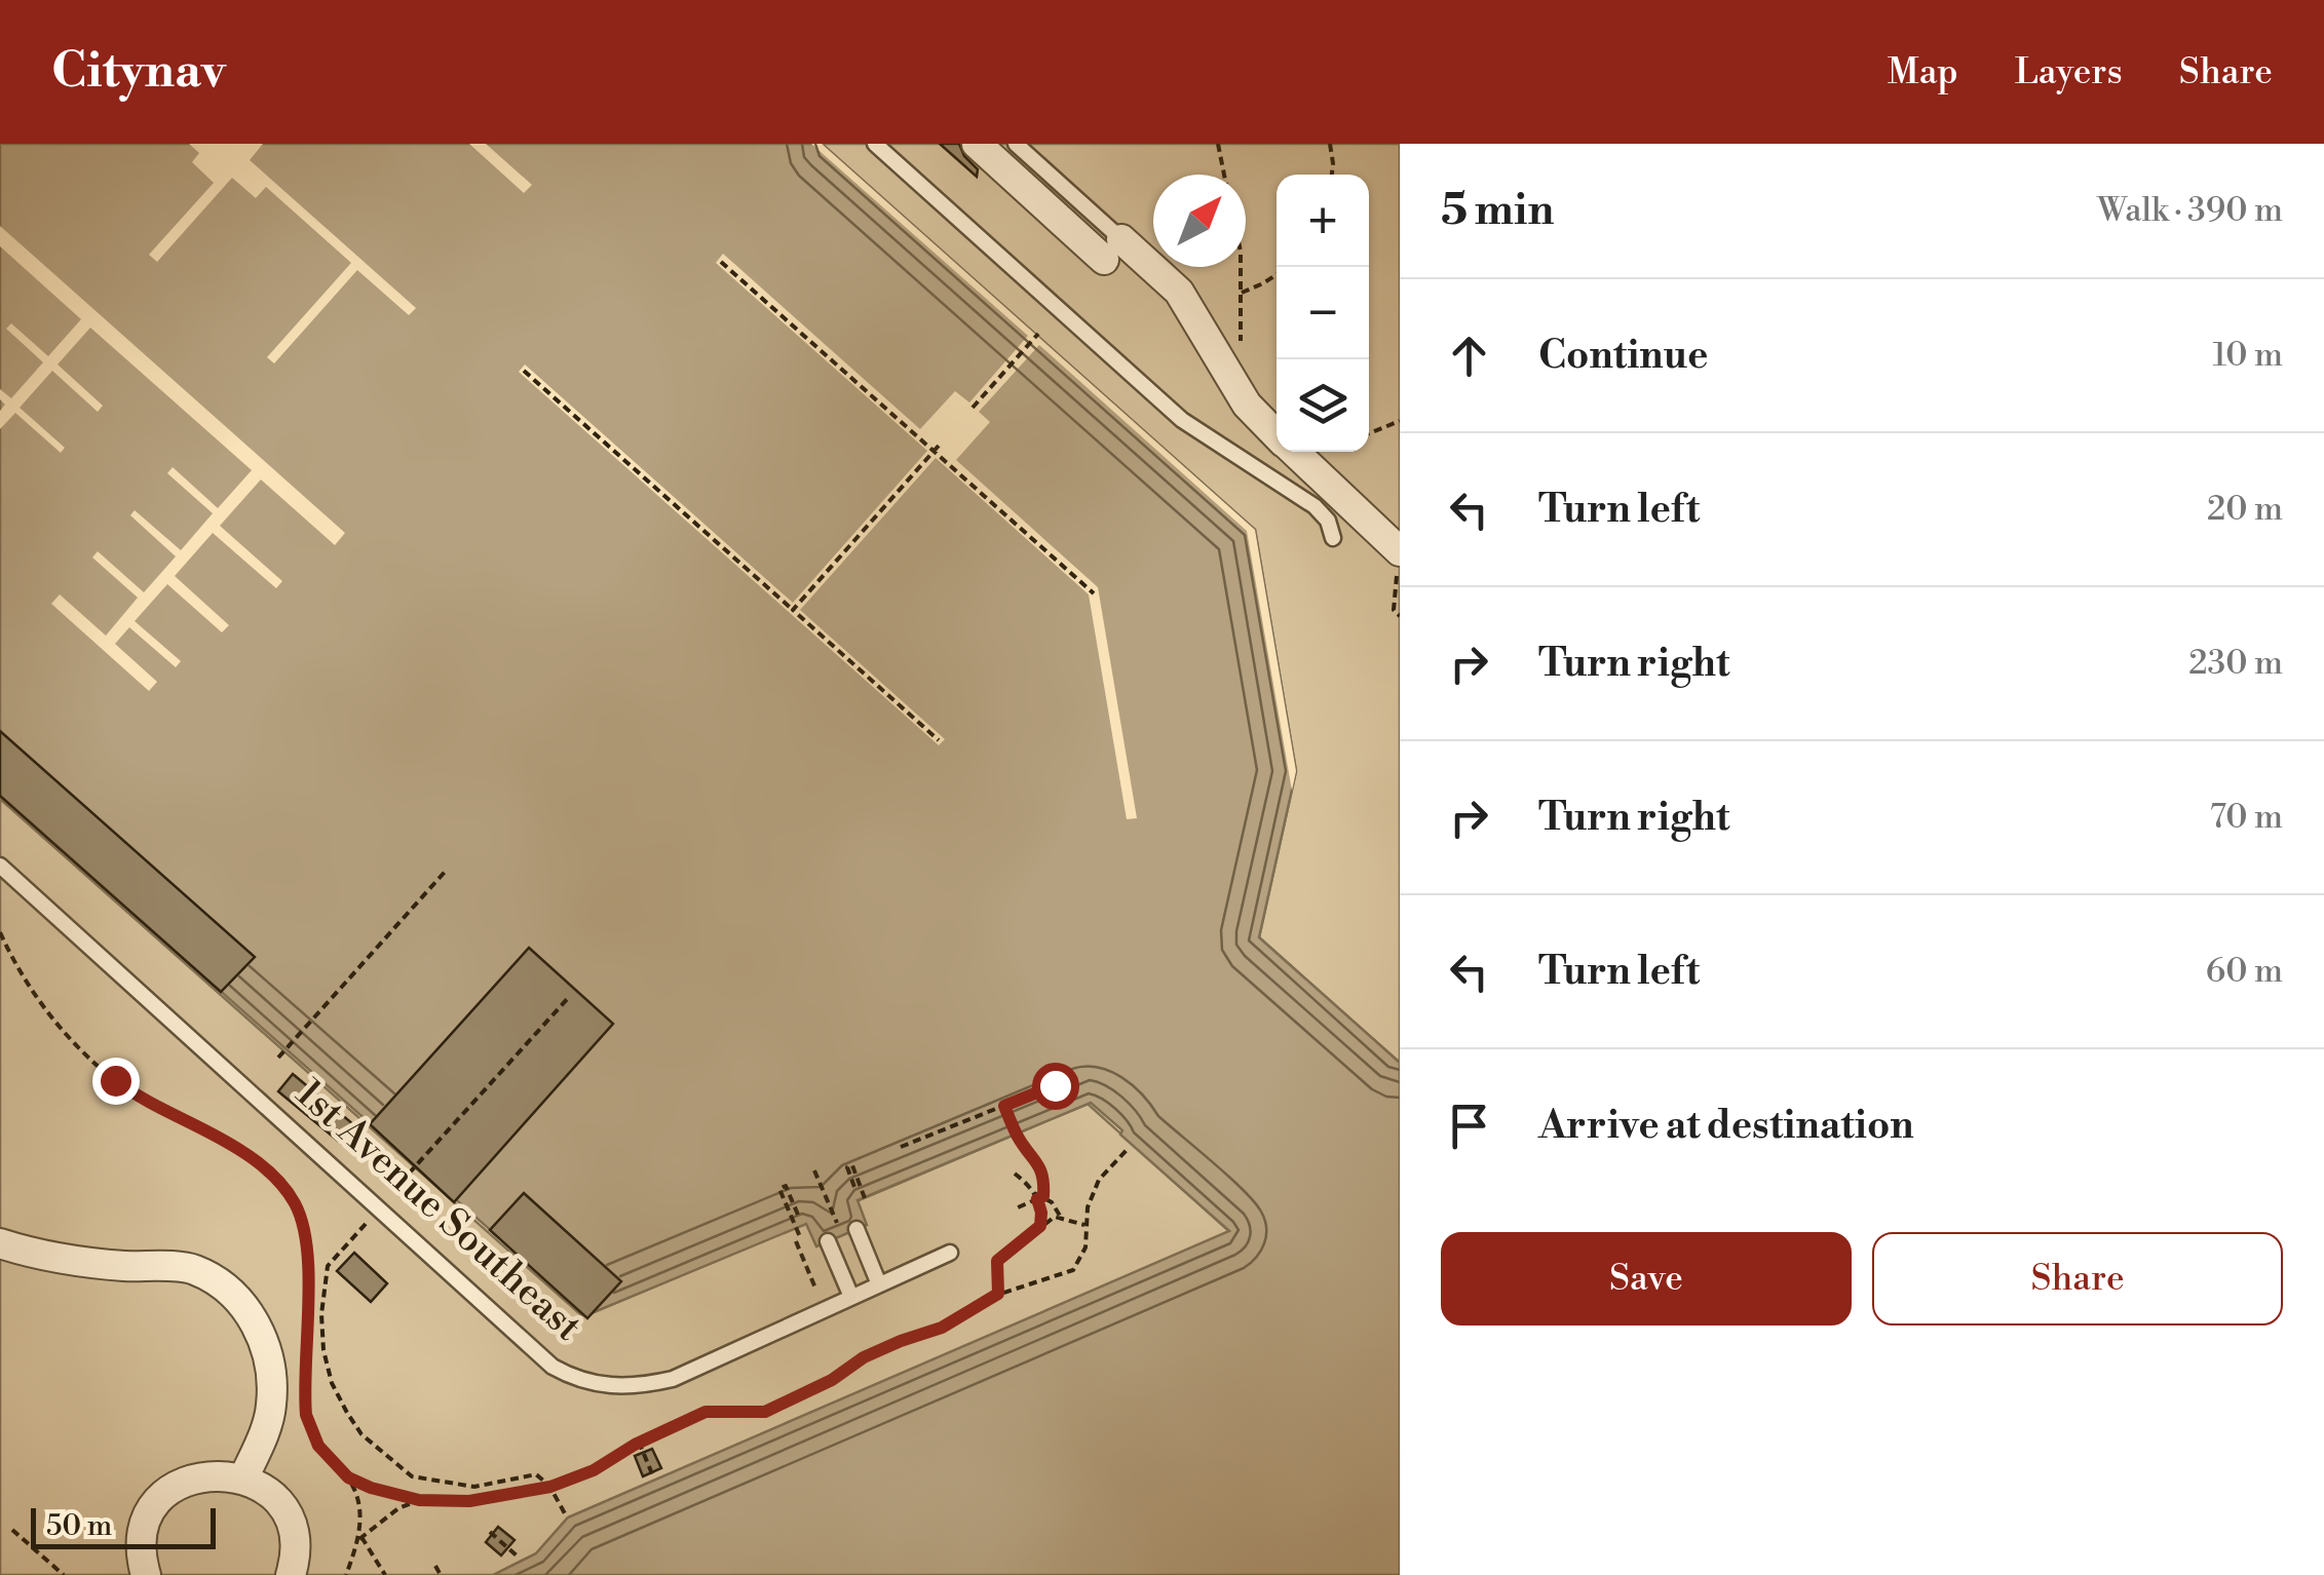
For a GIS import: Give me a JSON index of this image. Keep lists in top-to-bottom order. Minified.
{"streets":{"lane":["1st Avenue Southeast"]},"scale_bar":"50 m","north":"top right","page":{"header":"Citynav","nav":["Map","Layers","Share"],"heading":["5 min","Walk · 390 m"],"map_buttons":["+","−"],"list":[["Continue","10 m"],["Turn left","20 m"],["Turn right","230 m"],["Turn right","70 m"],["Turn left","60 m"],"Arrive at destination"],"buttons":["Save","Share"],"scale":"50 m"}}
